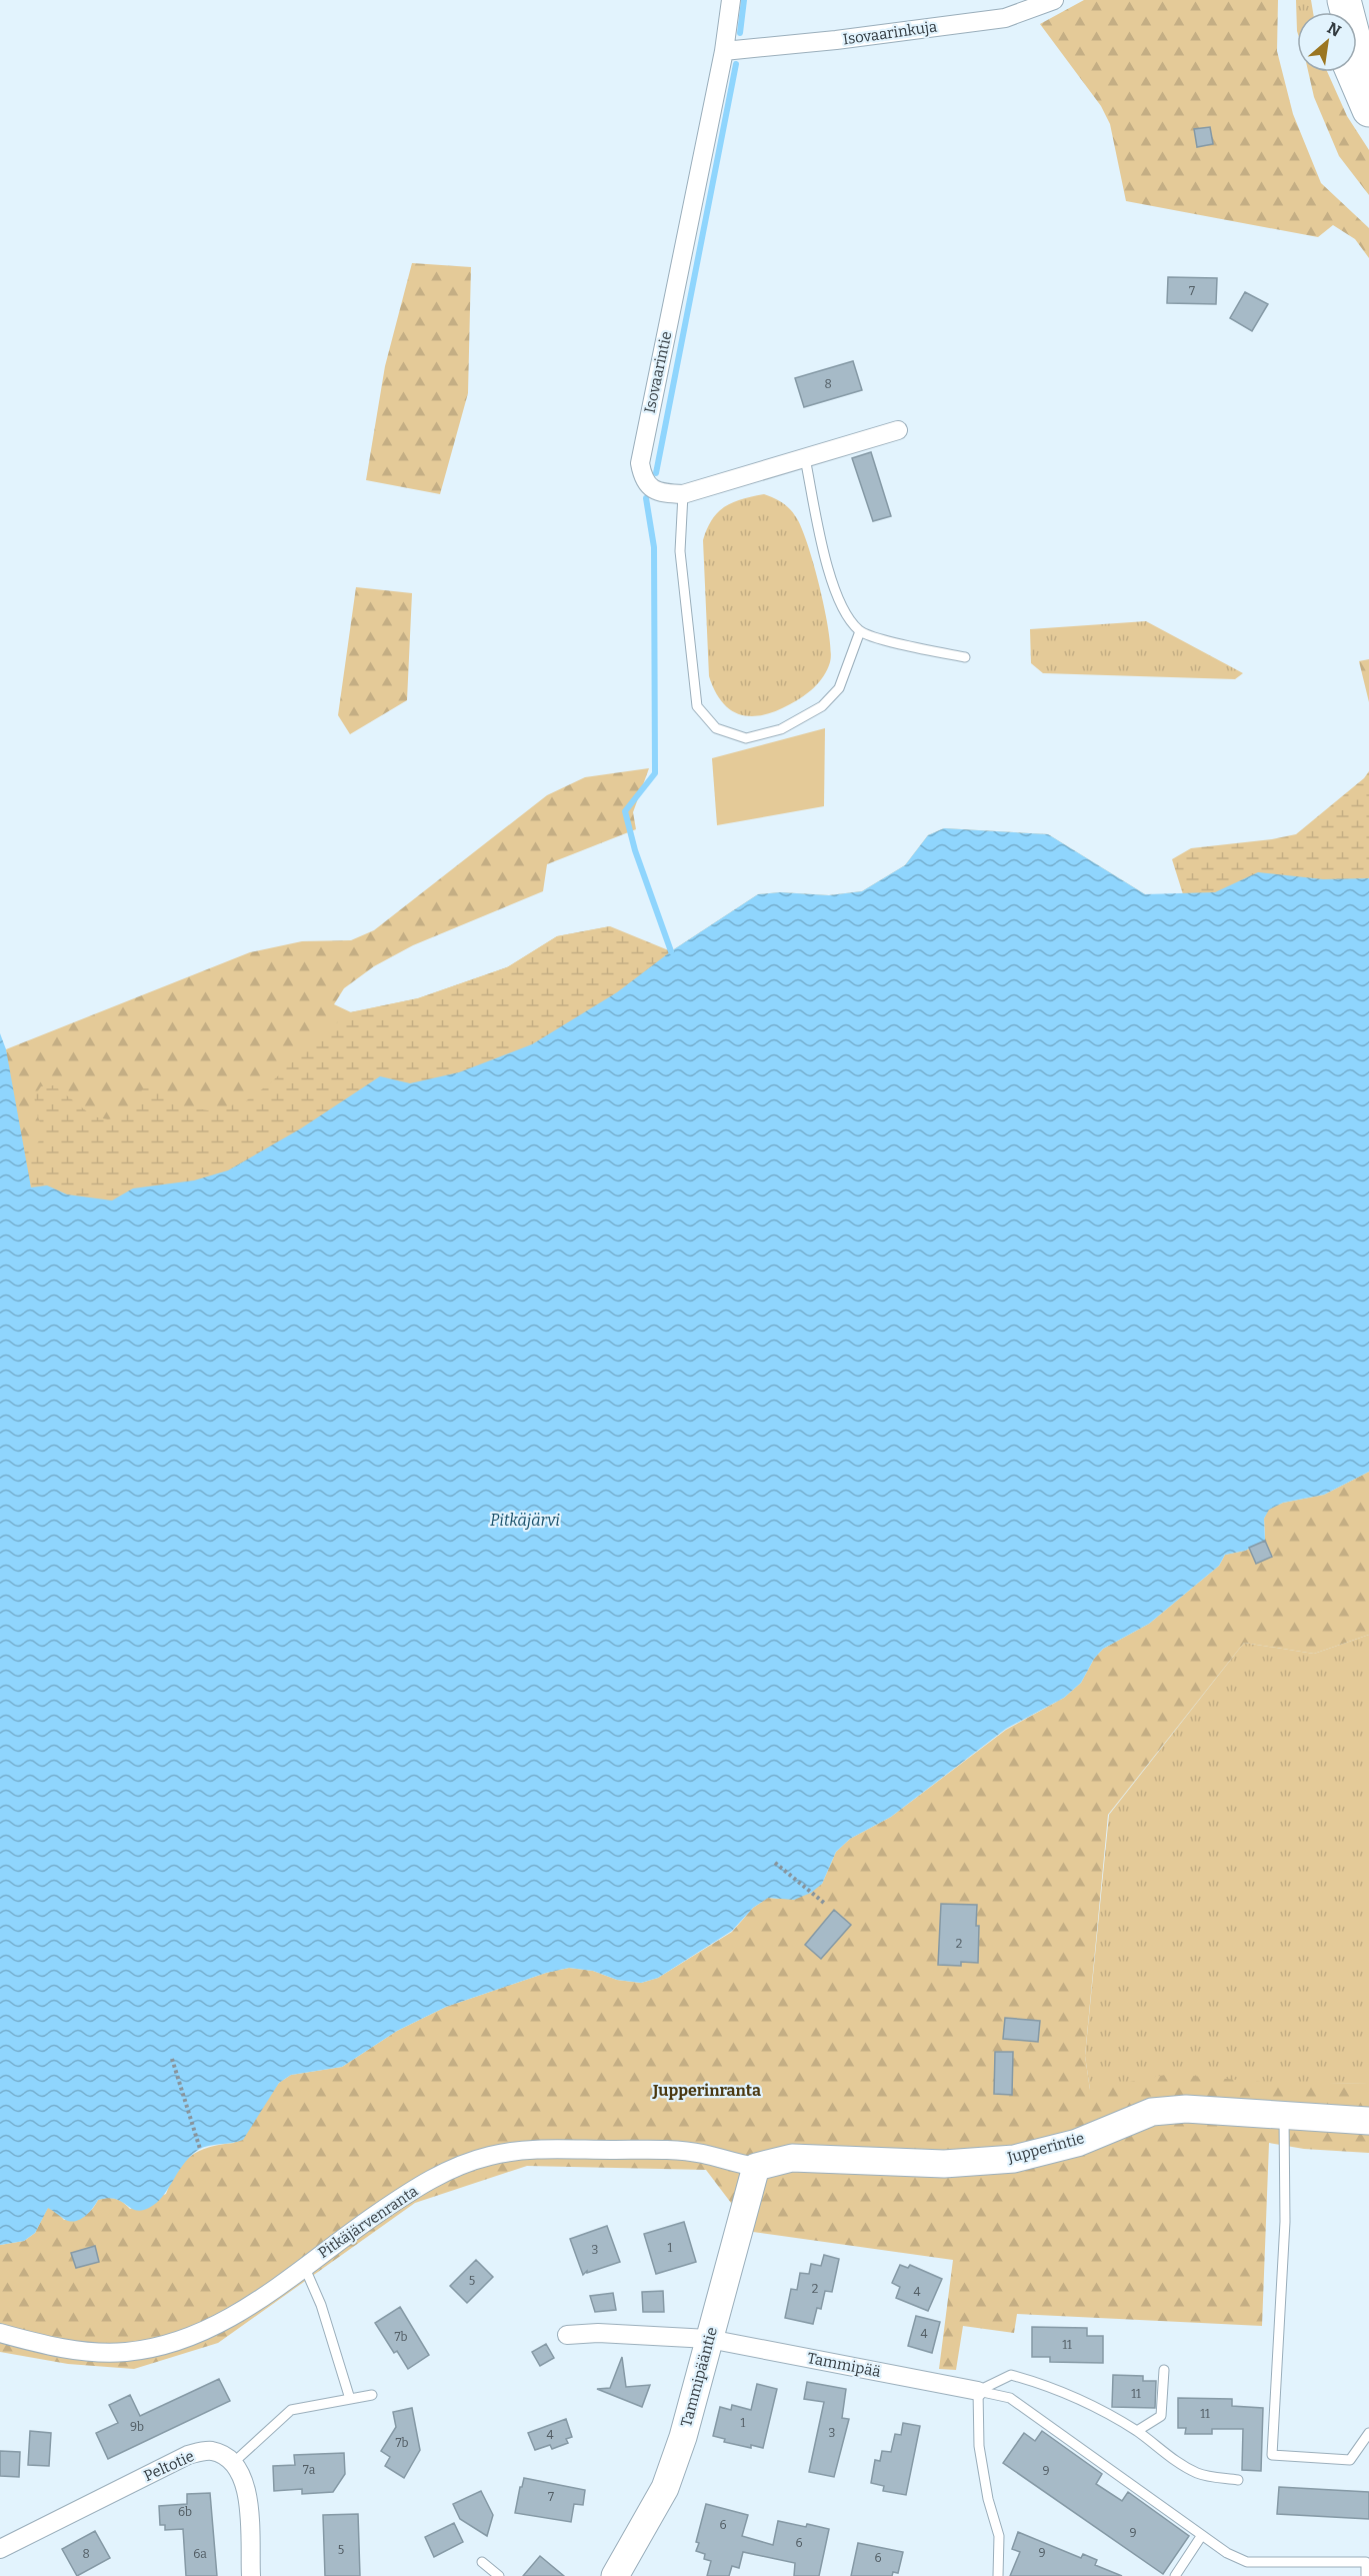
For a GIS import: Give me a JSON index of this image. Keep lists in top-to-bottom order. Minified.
{"streets":{"street":["Isovaarinkuja","Isovaarintie","Jupperintie","Pitkäjärvenranta","Tammipää","Tammipääntie","Peltotie"]},"crossings":[["Isovaarinkuja","Isovaarintie"],["Jupperintie","Pitkäjärvenranta"],["Jupperintie","Tammipääntie"],["Pitkäjärvenranta","Tammipääntie"],["Tammipää","Tammipääntie"]],"districts":["Jupperinranta"],"water":["Pitkäjärvi"],"house_numbers":["7","8","2","1","3","5","2","4","4","7b","11","11","11","1","9b","3","4","7b","7a","9","7","6b","6","9","6","5","9","8","6a","6"],"north":"top right"}
